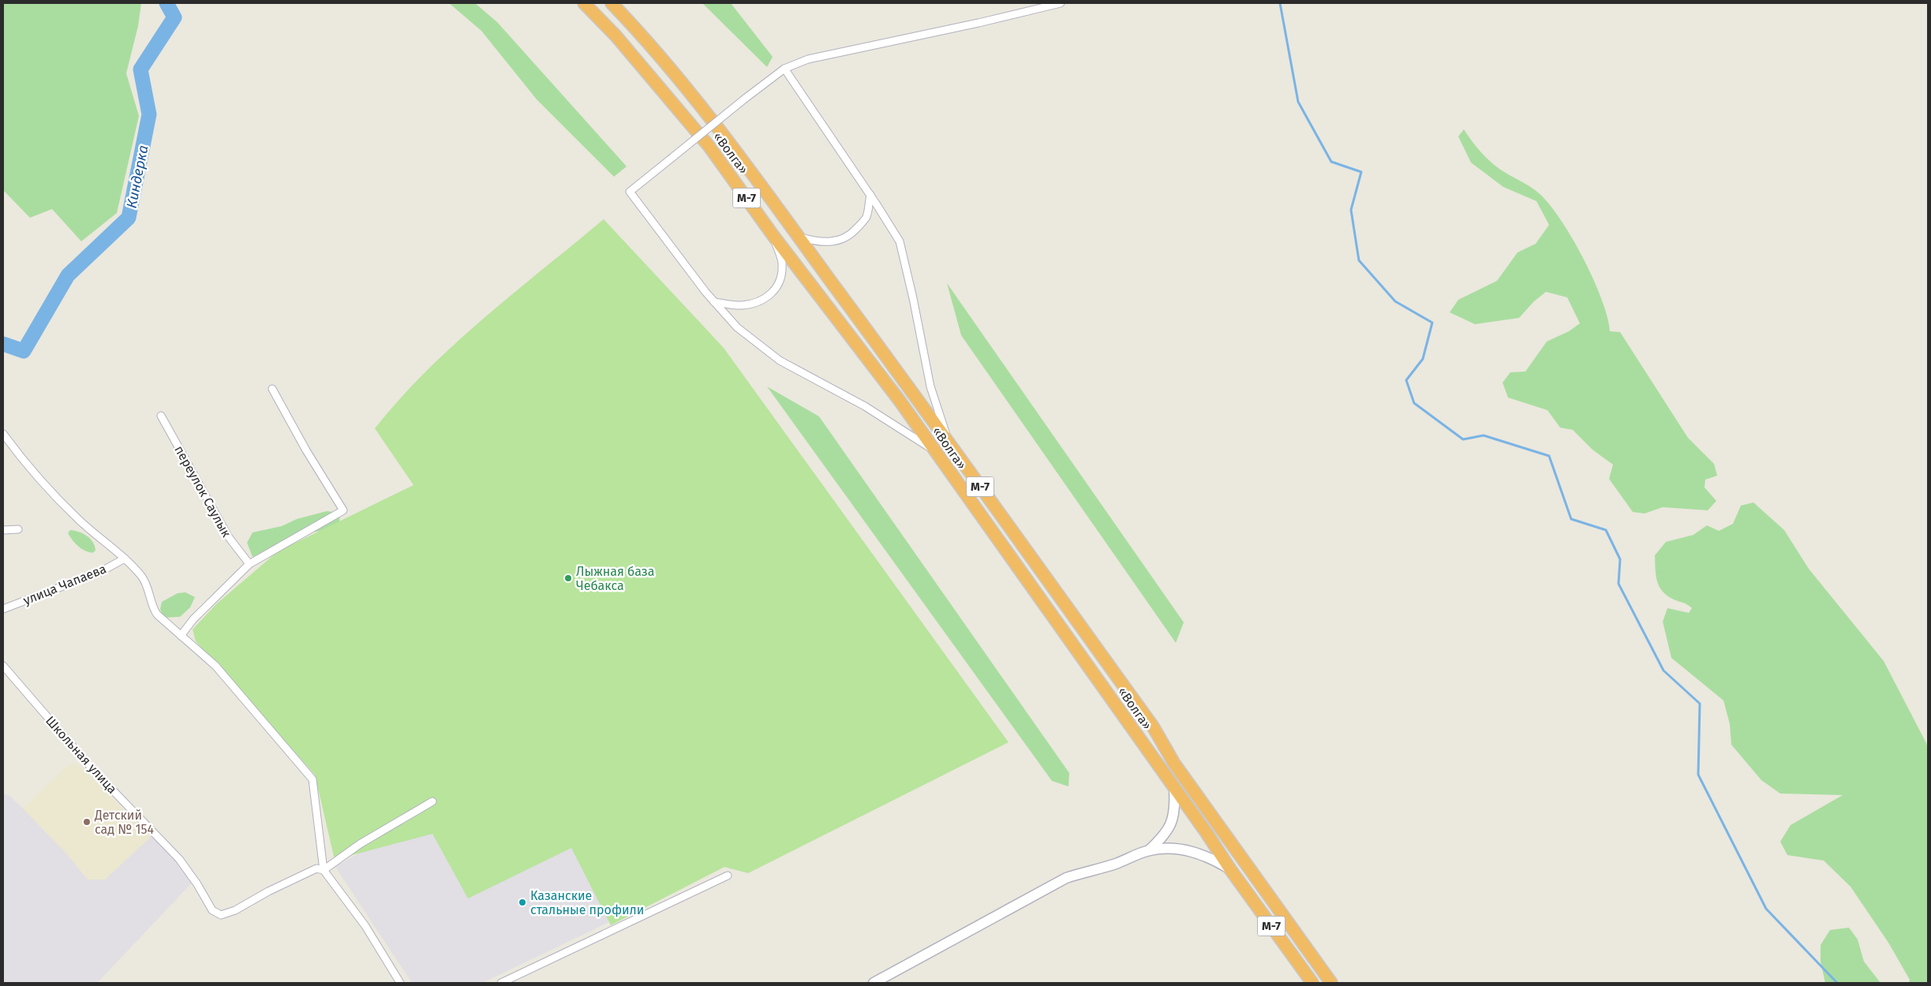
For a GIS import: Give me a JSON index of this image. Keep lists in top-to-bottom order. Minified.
{"streets":{"highway":["«Волга»","М-7"],"street":["переулок Саулык","улица Чапаева","Школьная улица"]},"water":["Киндерка"],"places":["Лыжная база Чебакса","Детский сад № 154","Казанские стальные профили"]}
